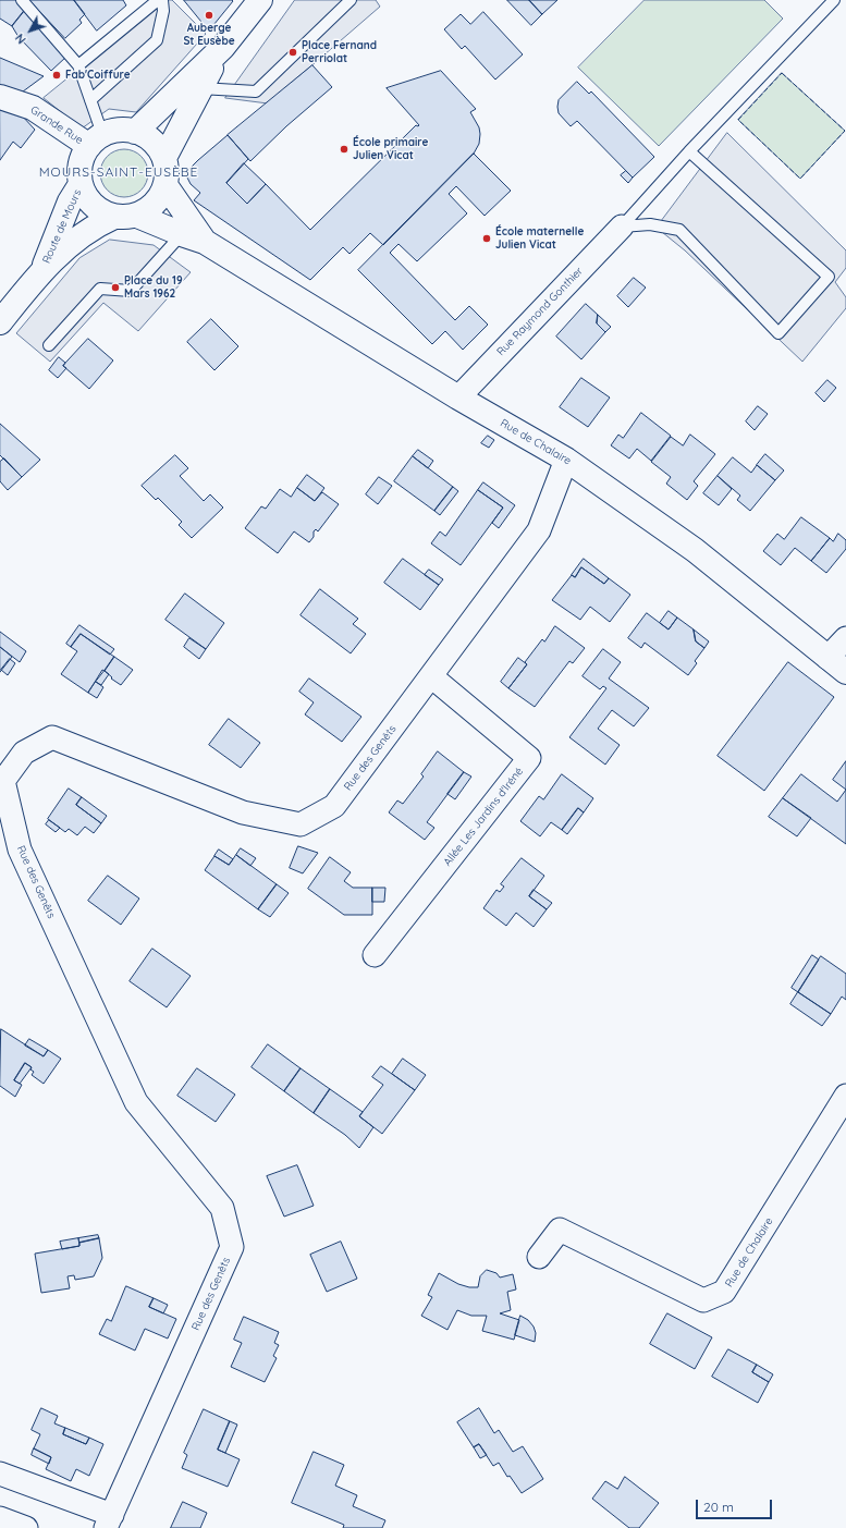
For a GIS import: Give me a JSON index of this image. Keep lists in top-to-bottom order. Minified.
{"streets":{"street":["Grande Rue","Route de Mours","Rue Raymond Gonthier","Rue de Chalaire","Rue des Genêts","Allée Les Jardins d'Iréné"]},"crossings":[["Grande Rue","Route de Mours"],["Grande Rue","Rue de Chalaire"],["Route de Mours","Rue de Chalaire"],["Rue Raymond Gonthier","Rue de Chalaire"],["Rue de Chalaire","Rue des Genêts"],["Rue des Genêts","Allée Les Jardins d'Iréné"]],"districts":["MOURS-SAINT-EUSÈBE"],"places":["Auberge St Eusèbe","Place Fernand Perriolat","Fab'Coiffure","École primaire Julien Vicat","École maternelle Julien Vicat","Place du 19 Mars 1962"],"scale_bar":"20 m","north":"bottom left"}
